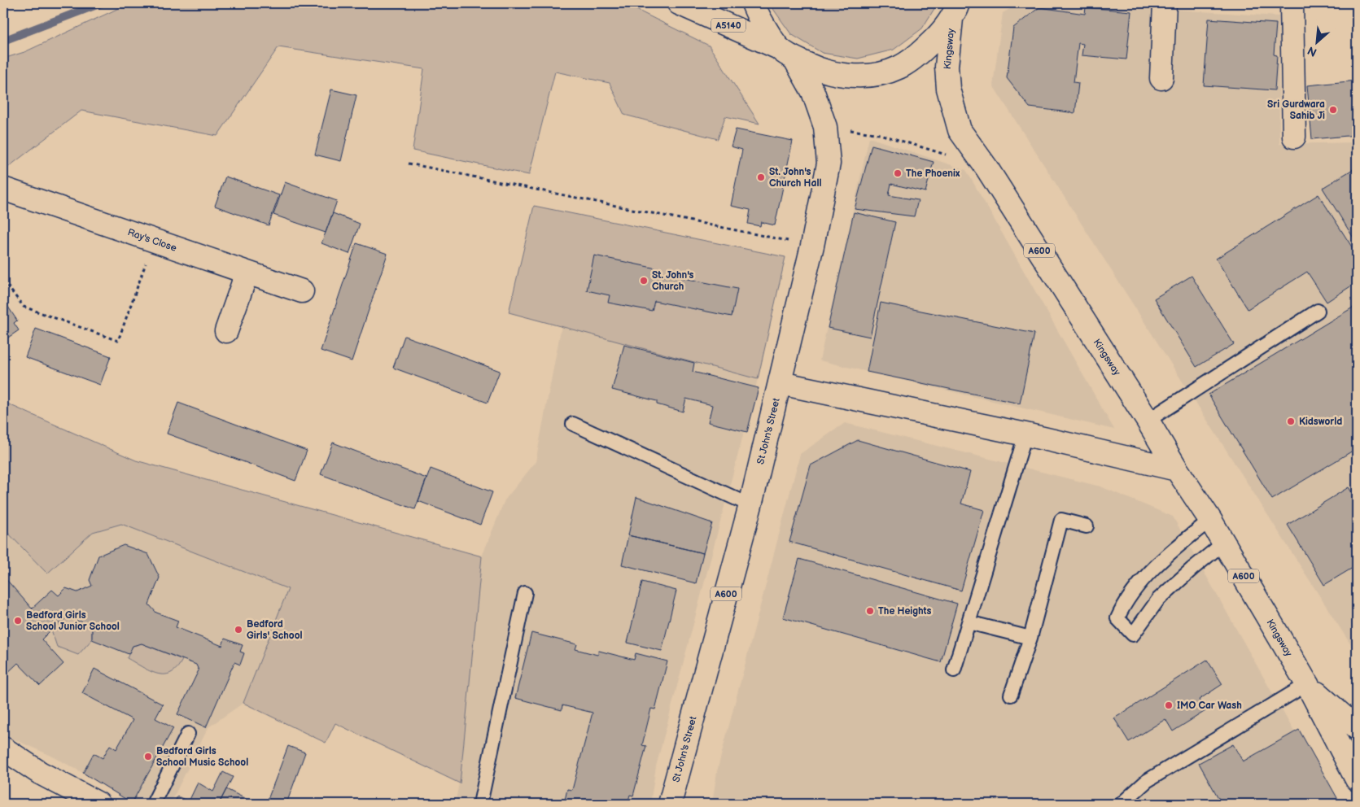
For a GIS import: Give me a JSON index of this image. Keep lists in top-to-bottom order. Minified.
{"streets":{"main road":["A5140","Kingsway","Ray's Close","A600","St John's Street"]},"crossings":[["A5140","A600"],["A5140","St John's Street"],["Kingsway","A600"],["A600","St John's Street"]],"places":["Sri Gurdwara Sahib Ji","The Phoenix","St. John's Church Hall","St. John's Church","Kidsworld","The Heights","Bedford Girls School Junior School","Bedford Girls' School","IMO Car Wash","Bedford Girls School Music School"],"north":"bottom left"}
